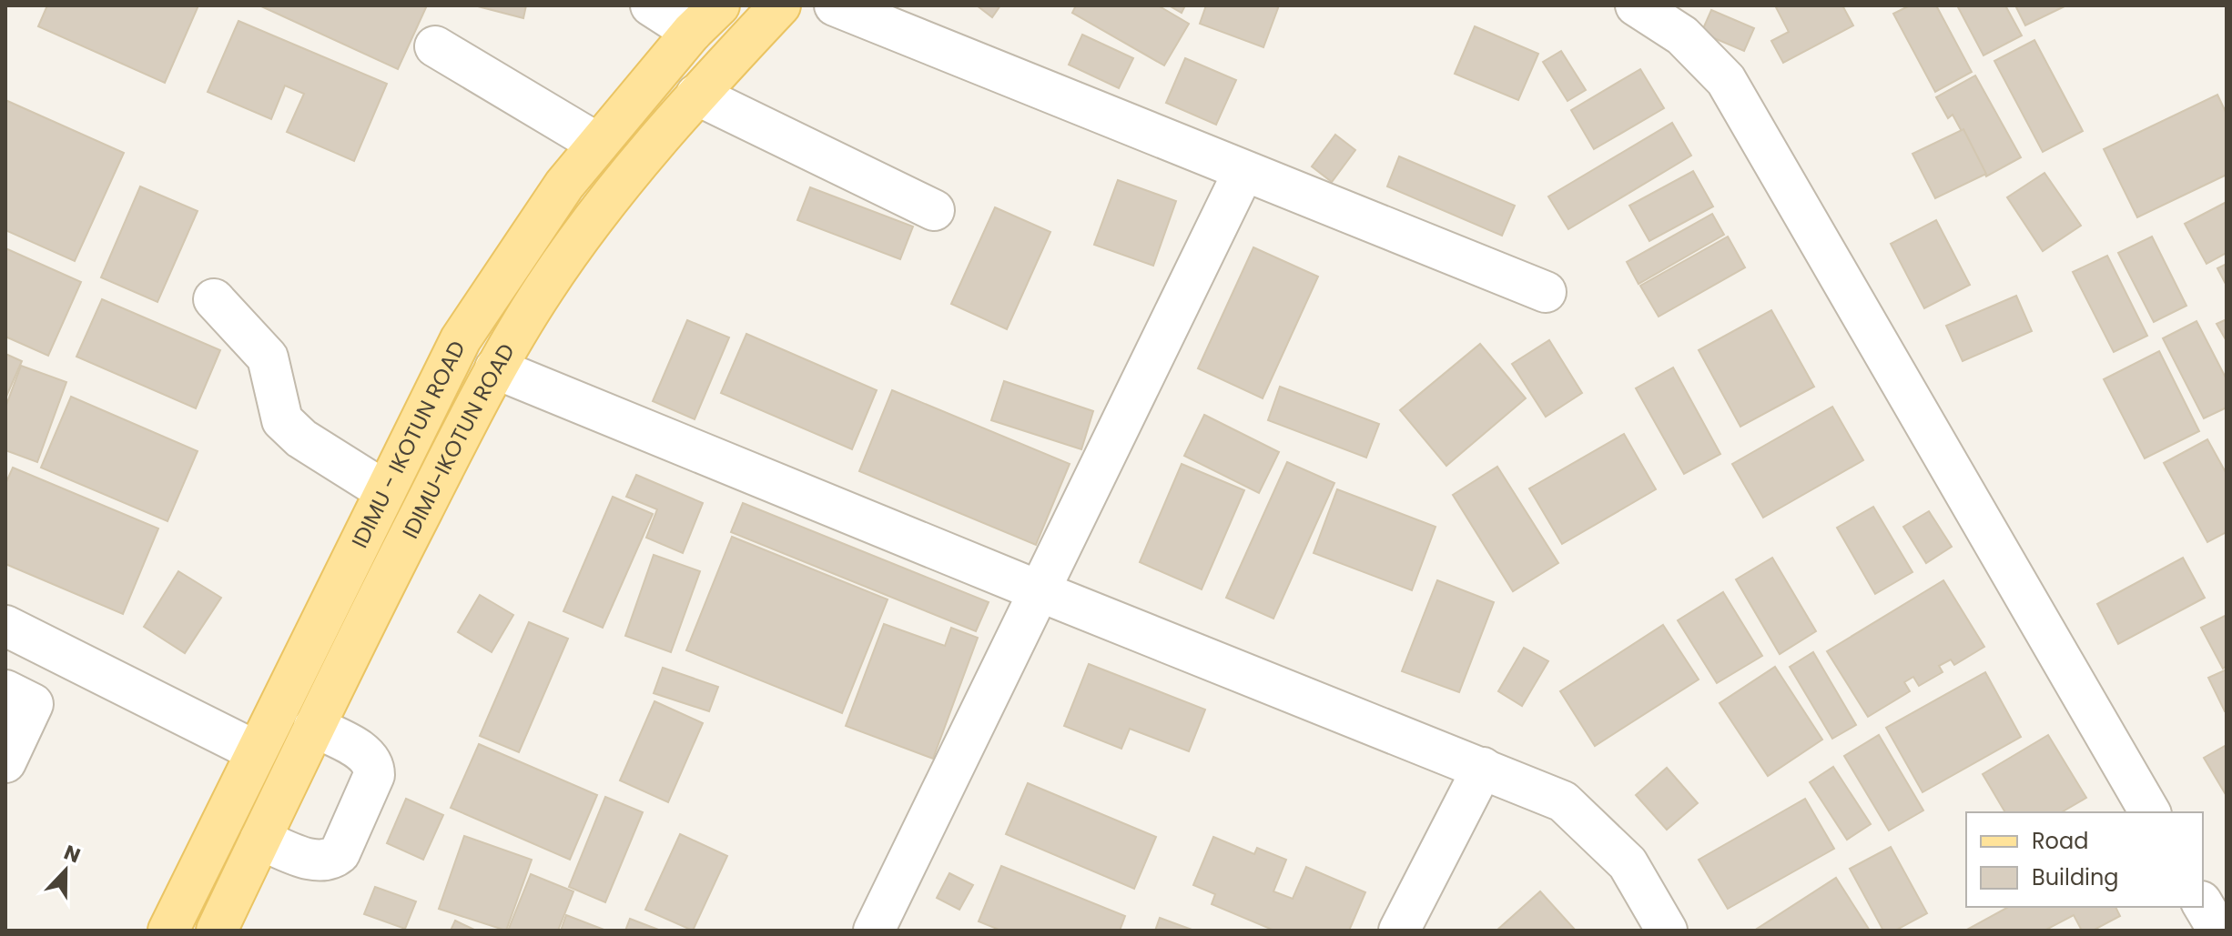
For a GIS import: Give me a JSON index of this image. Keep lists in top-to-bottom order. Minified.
{"streets":{"main road":["IDIMU-IKOTUN ROAD","IDIMU - IKOTUN ROAD"]},"legend":["Road","Building"],"north":"top"}
